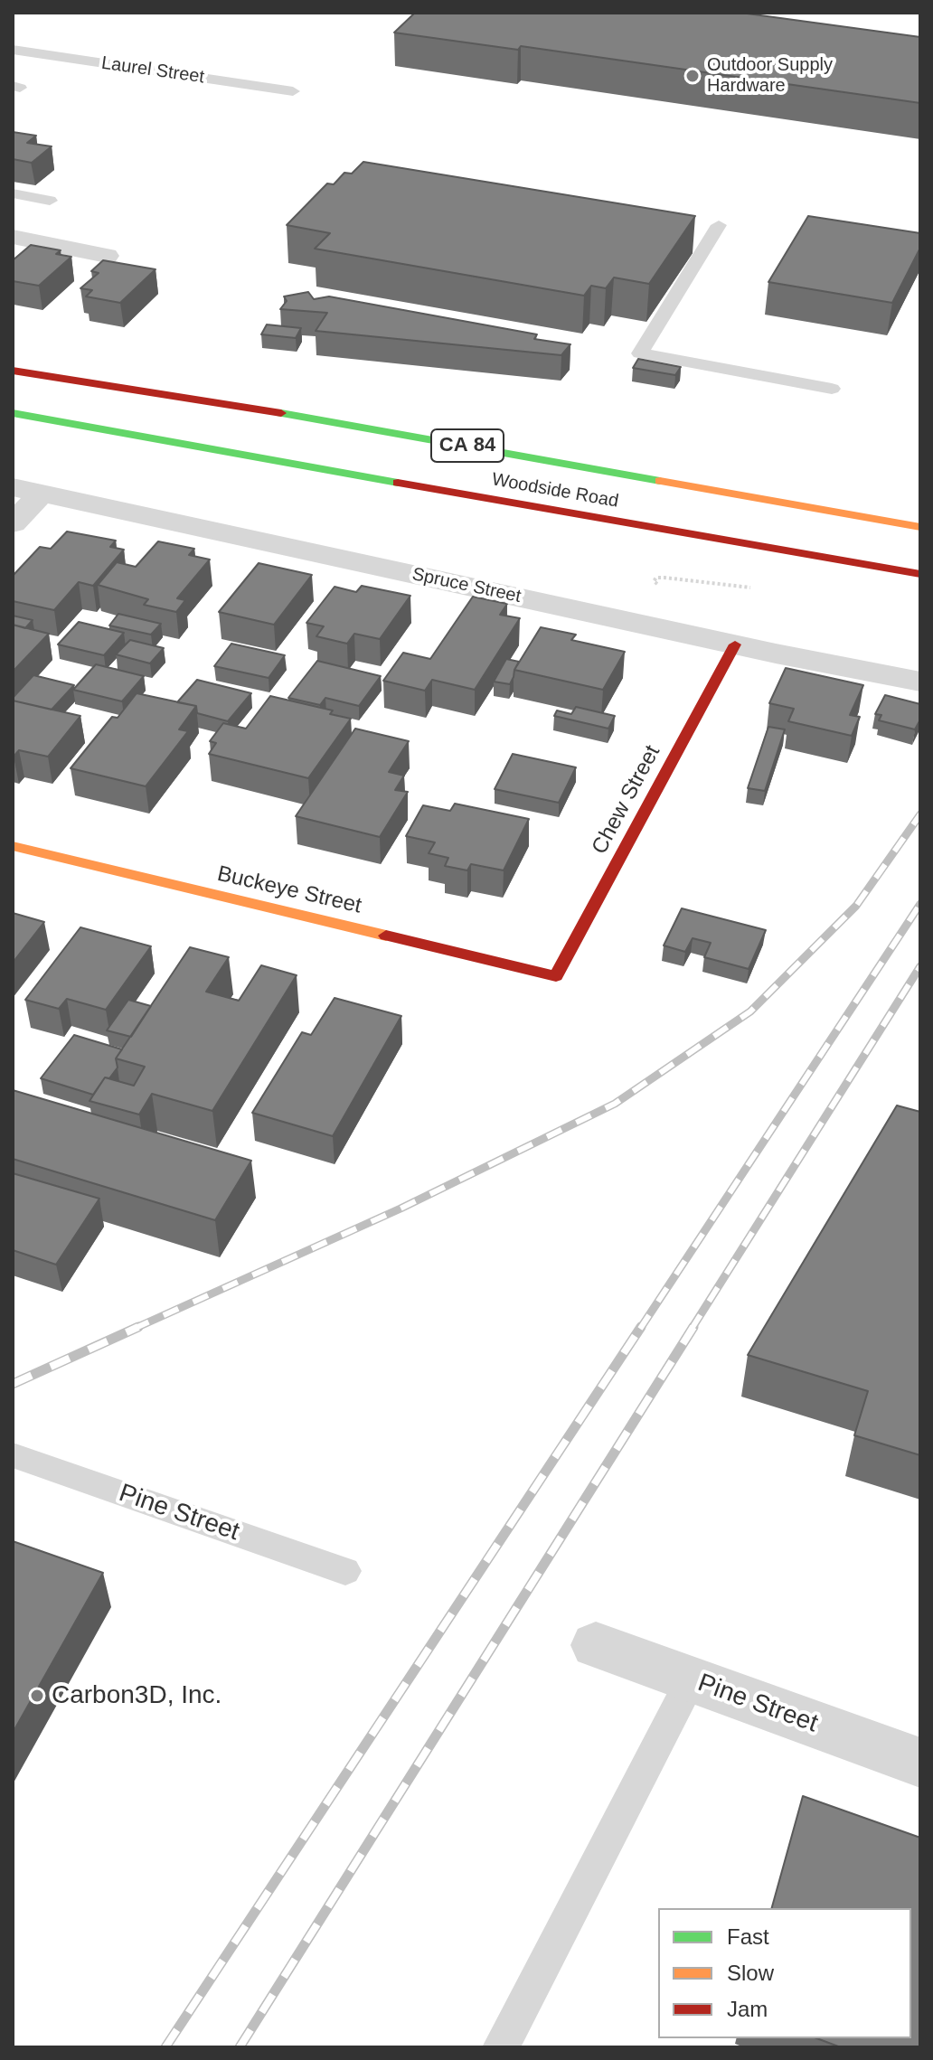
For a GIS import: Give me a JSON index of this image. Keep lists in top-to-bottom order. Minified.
{"streets":{"main road":["CA 84","Woodside Road","Chew Street","Buckeye Street"],"street":["Spruce Street","Pine Street"],"lane":["Laurel Street"]},"crossings":[["Spruce Street","Chew Street"],["Chew Street","Buckeye Street"]],"places":["Outdoor Supply Hardware","Carbon3D, Inc."],"legend":["Fast","Slow","Jam"]}
